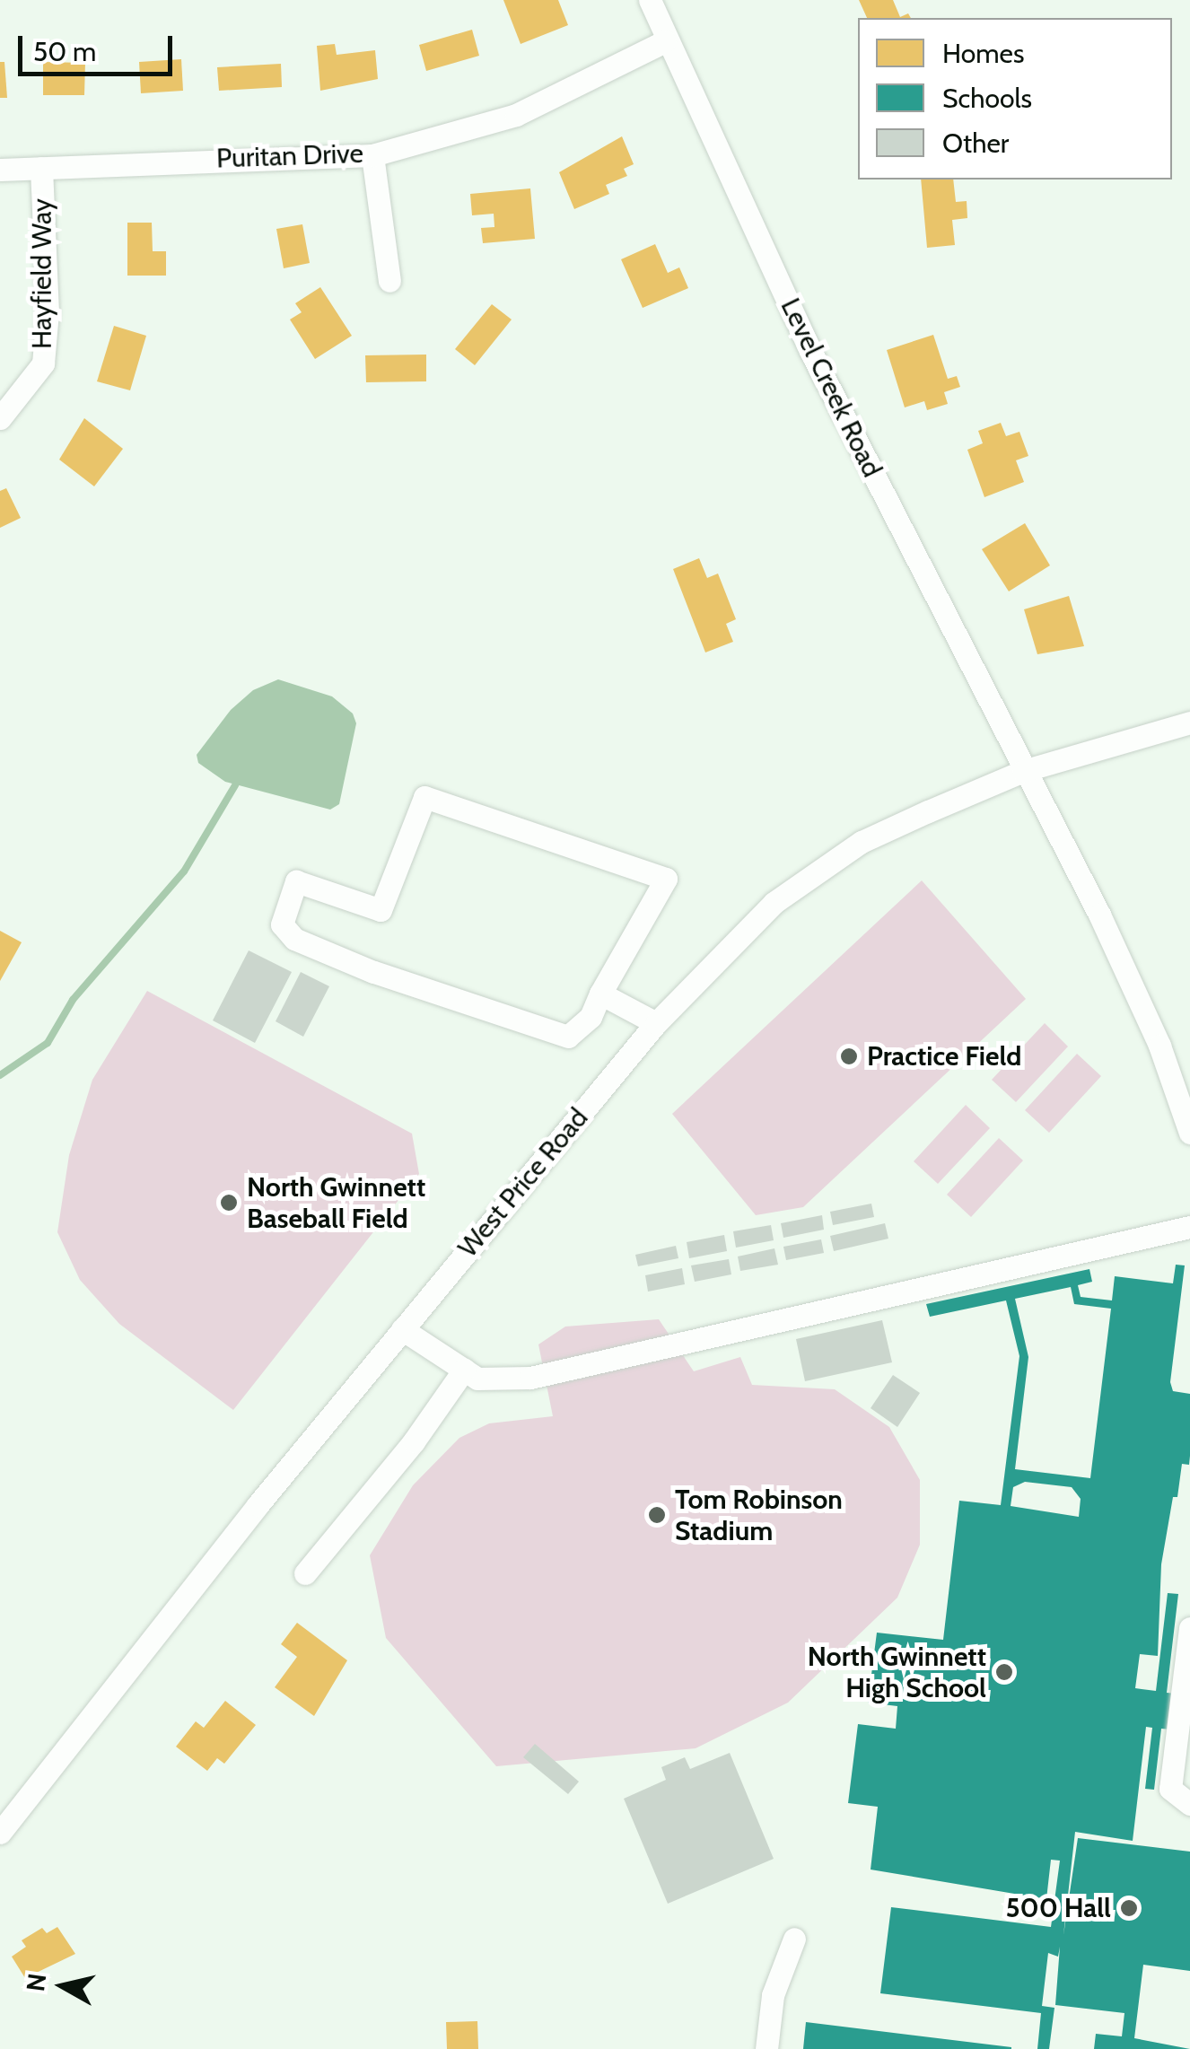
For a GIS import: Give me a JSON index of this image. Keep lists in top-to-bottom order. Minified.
{"streets":{"street":["Puritan Drive","Hayfield Way","Level Creek Road","West Price Road"]},"crossings":[["Puritan Drive","Hayfield Way"],["Puritan Drive","Level Creek Road"],["Level Creek Road","West Price Road"]],"places":["Practice Field","North Gwinnett Baseball Field","Tom Robinson Stadium","North Gwinnett High School","500 Hall"],"legend":["Homes","Schools","Other"],"scale_bar":"50 m","north":"left"}
